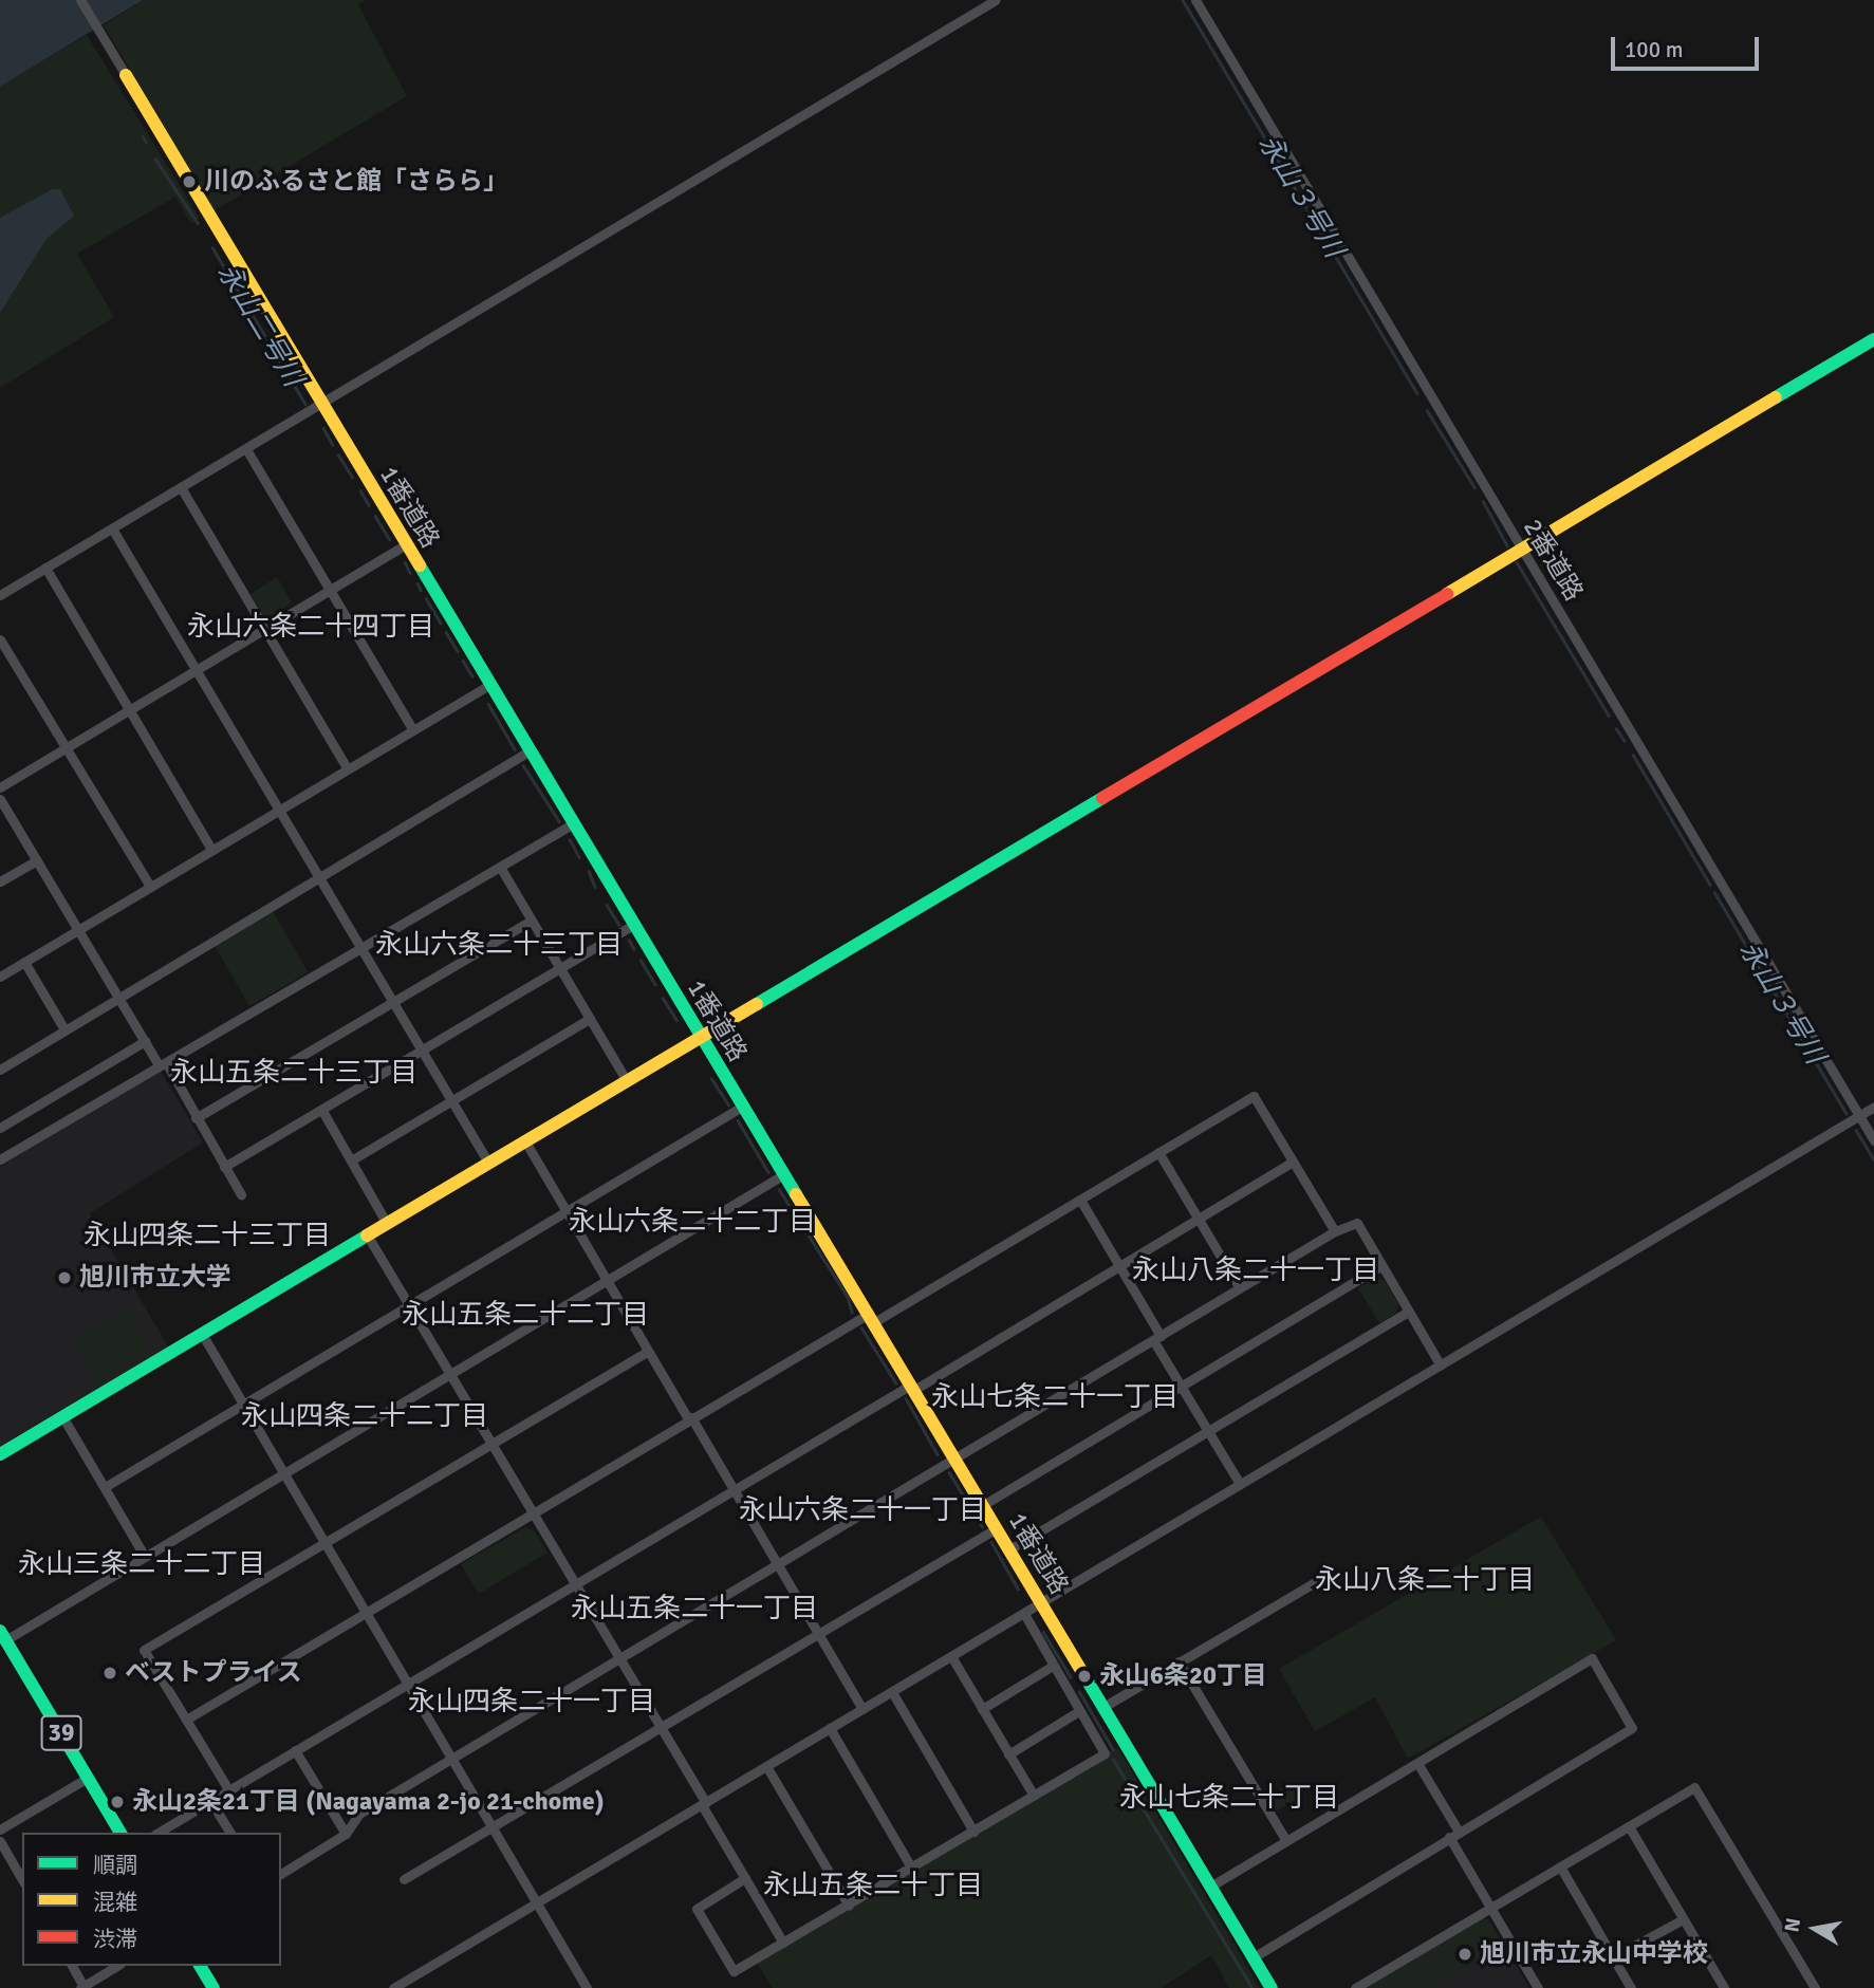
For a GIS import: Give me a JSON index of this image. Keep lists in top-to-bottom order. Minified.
{"streets":{"main road":["1番道路","39"],"street":["2番道路"]},"districts":["永山六条二十四丁目","永山六条二十三丁目","永山五条二十三丁目","永山六条二十二丁目","永山四条二十三丁目","永山八条二十一丁目","永山五条二十二丁目","永山七条二十一丁目","永山四条二十二丁目","永山六条二十一丁目","永山三条二十二丁目","永山八条二十丁目","永山五条二十一丁目","永山四条二十一丁目","永山七条二十丁目","永山五条二十丁目"],"water":["永山３号川","永山二号川"],"places":["川のふるさと館「さらら」","旭川市立大学","ベストプライス","永山6条20丁目","永山2条21丁目 (Nagayama 2-jo 21-chome)","旭川市立永山中学校"],"legend":["順調","混雑","渋滞"],"scale_bar":"100 m","north":"left"}
